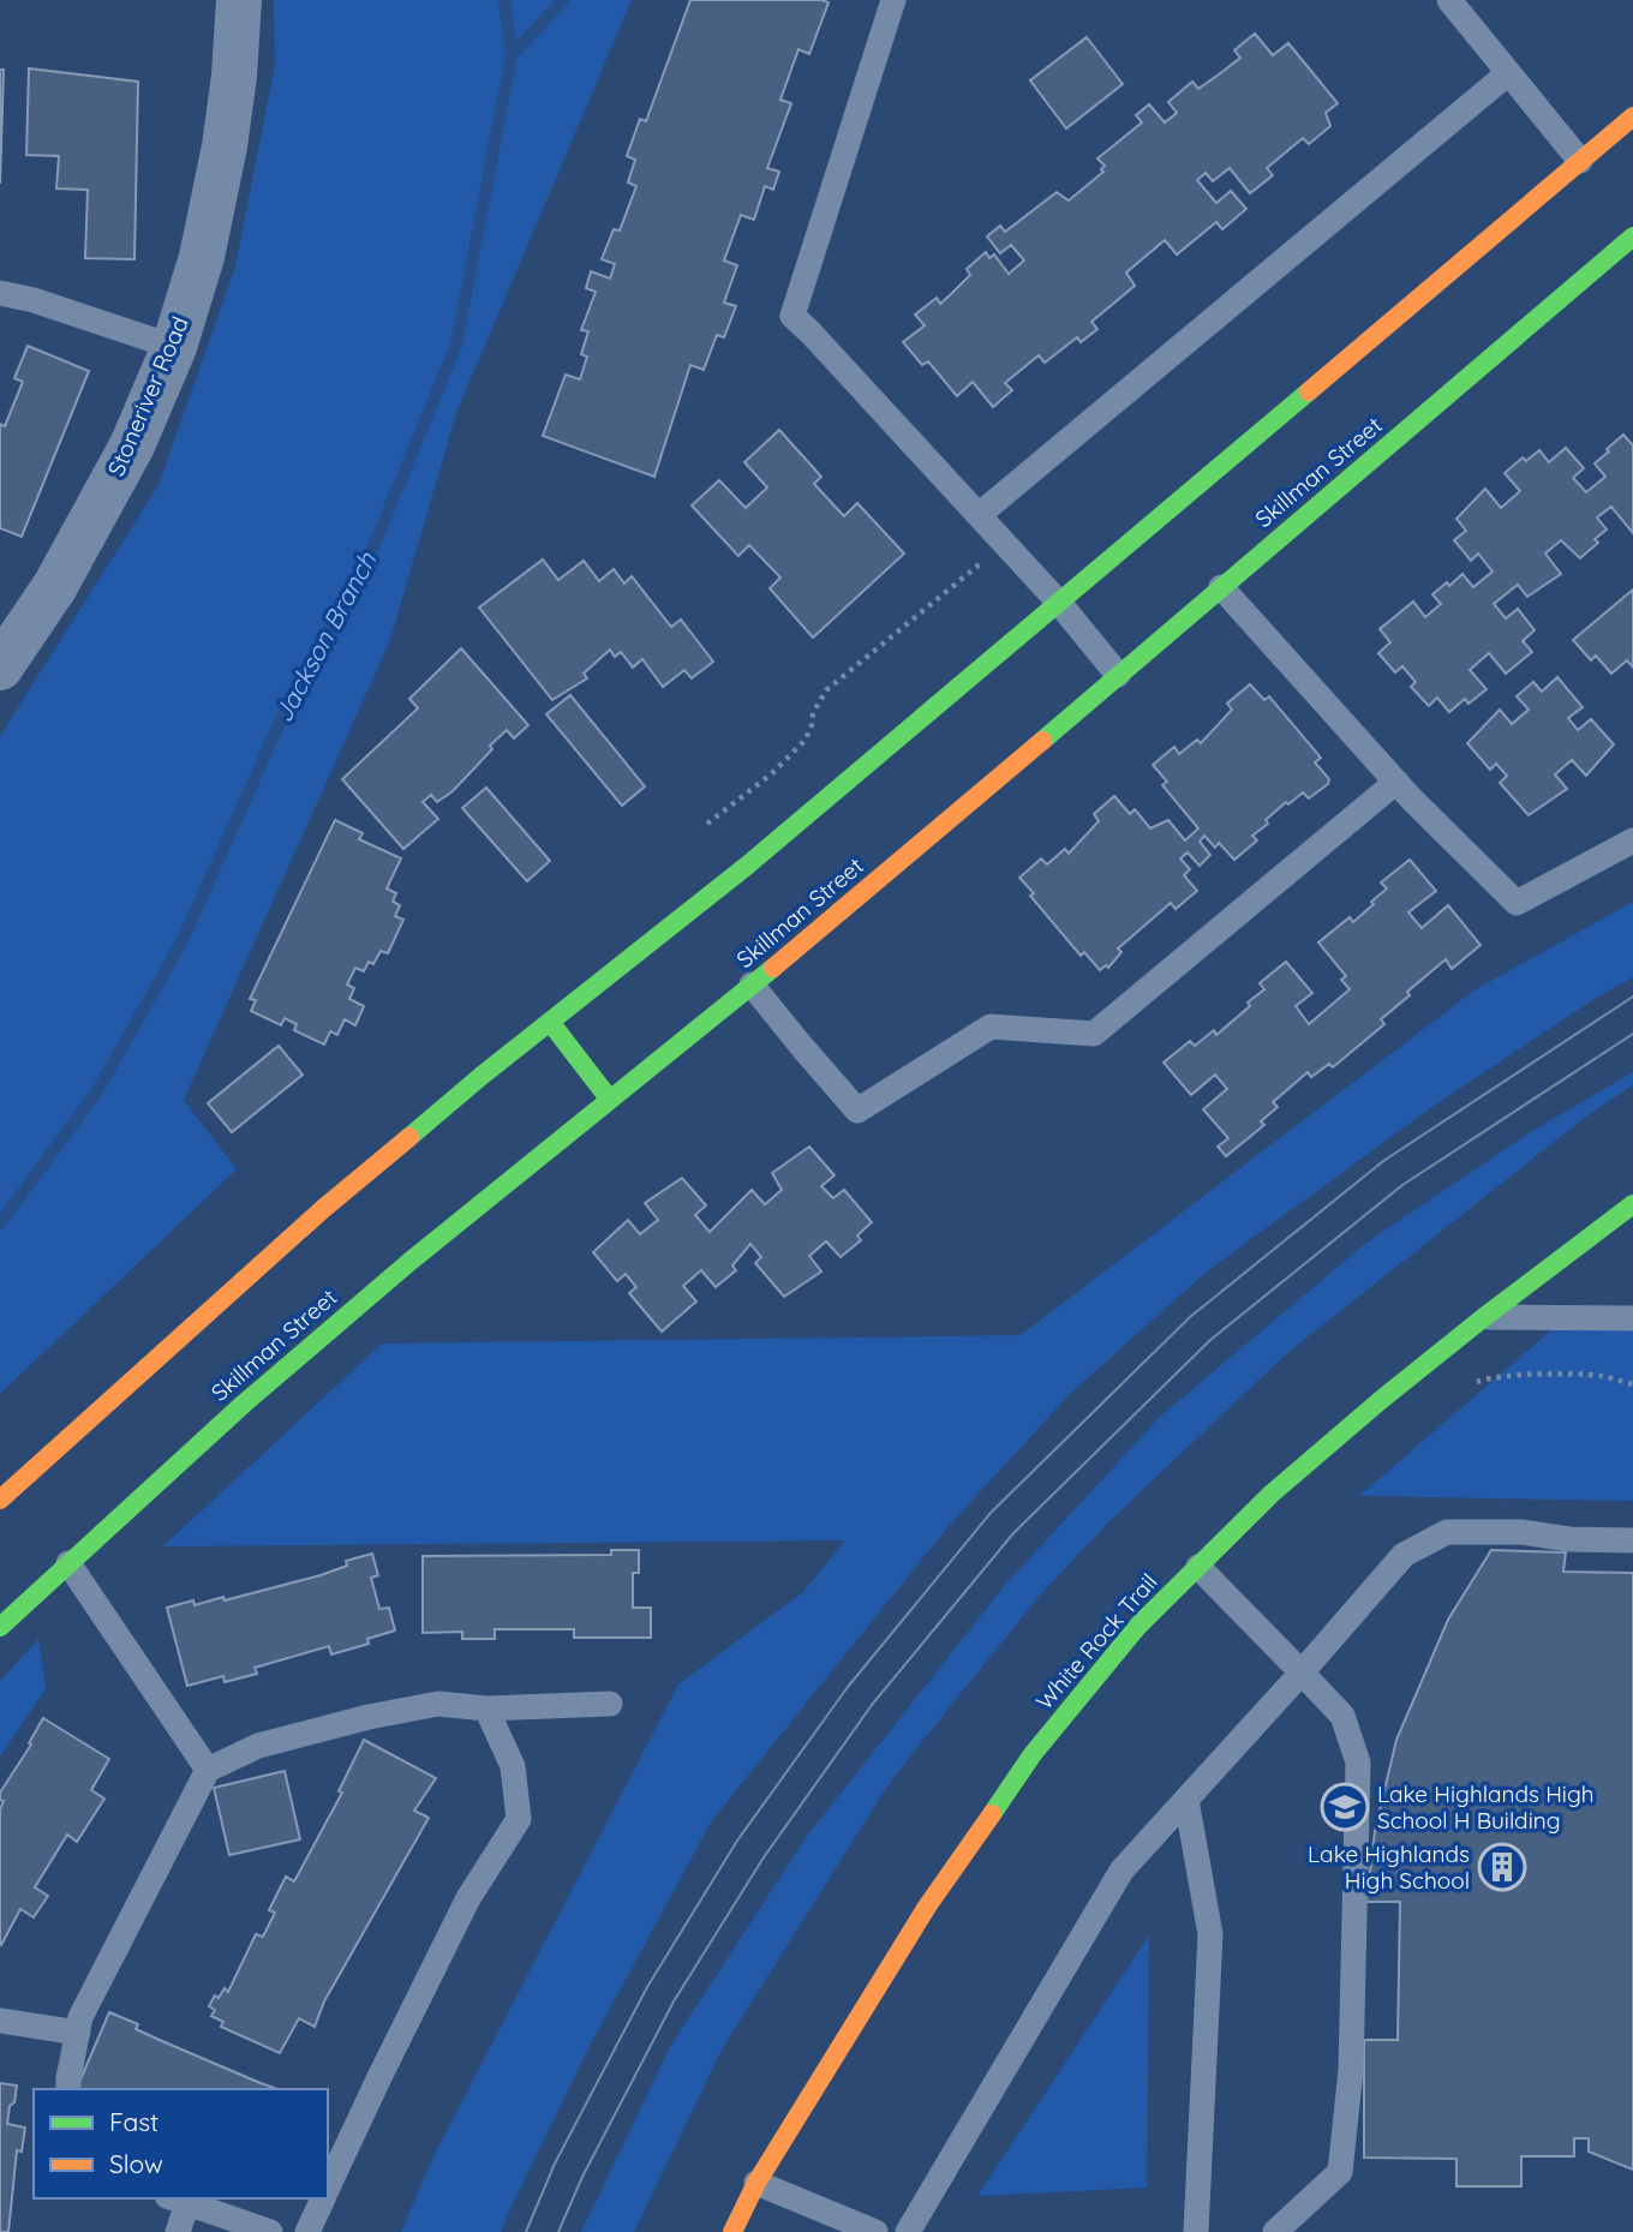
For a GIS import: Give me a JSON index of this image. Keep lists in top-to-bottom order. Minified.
{"streets":{"main road":["Skillman Street","White Rock Trail"],"street":["Stoneriver Road"]},"water":["Jackson Branch"],"places":{"school or university":["Lake Highlands High School H Building"],"building":["Lake Highlands High School"]},"legend":["Fast","Slow"]}
